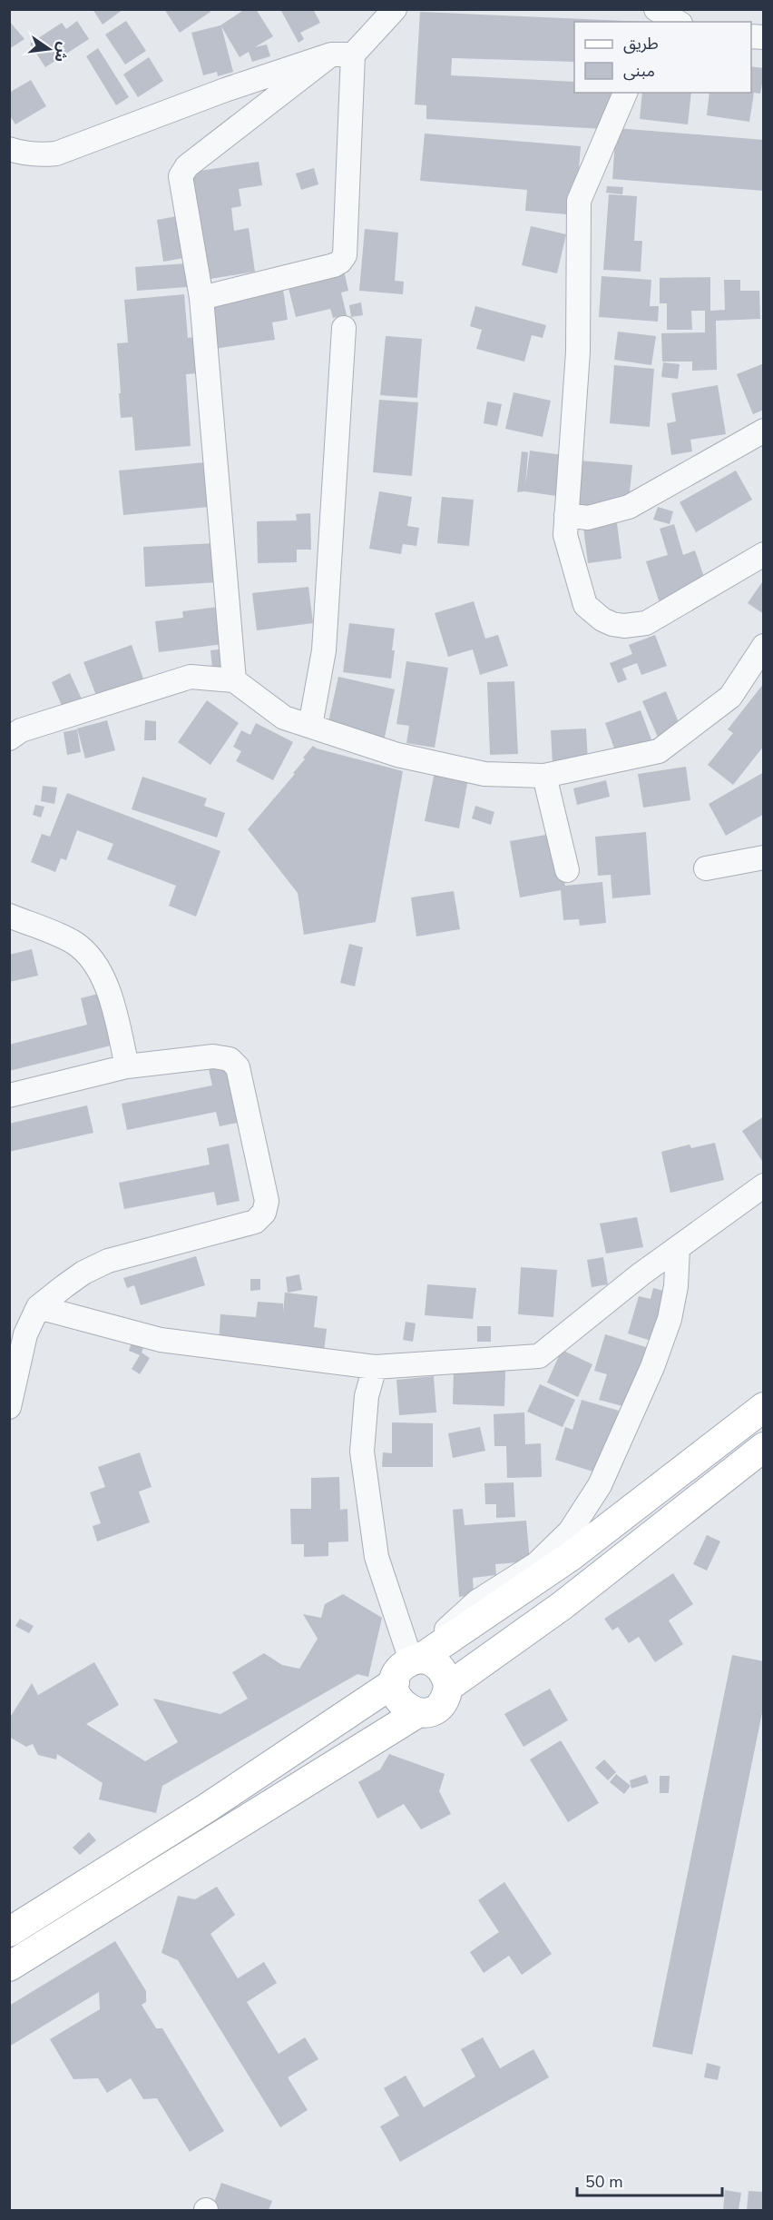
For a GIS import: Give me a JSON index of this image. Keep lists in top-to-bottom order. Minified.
{"legend":["طريق","مبنى"],"scale_bar":"50 m","north":"right"}
